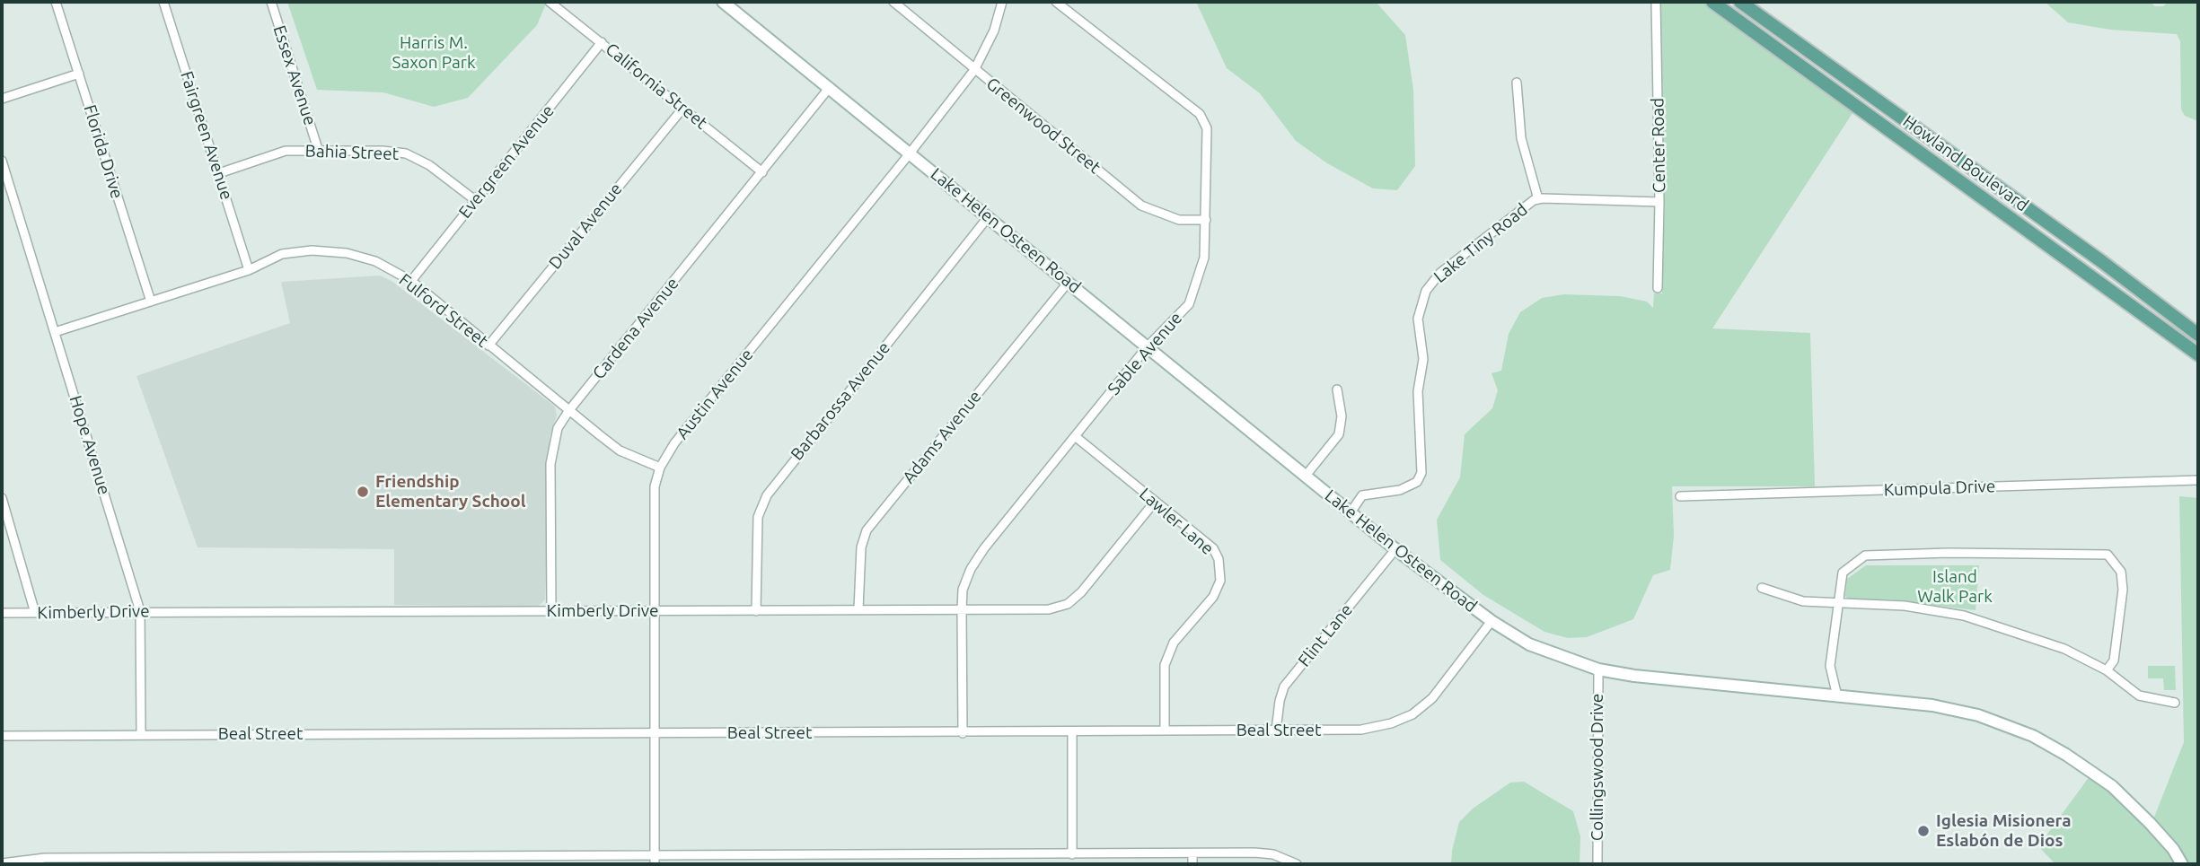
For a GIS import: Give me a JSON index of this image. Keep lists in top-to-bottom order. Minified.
{"streets":{"main road":["Howland Boulevard"],"street":["Essex Avenue","California Street","Greenwood Street","Fairgreen Avenue","Center Road","Florida Drive","Bahia Street","Evergreen Avenue","Duval Avenue","Lake Helen Osteen Road","Lake Tiny Road","Fulford Street","Cardena Avenue","Sable Avenue","Austin Avenue","Barbarossa Avenue","Adams Avenue","Hope Avenue","Kumpula Drive","Lawler Lane","Kimberly Drive","Flint Lane","Beal Street","Collingswood Drive"]},"crossings":[["Essex Avenue","Bahia Street"],["California Street","Evergreen Avenue"],["California Street","Duval Avenue"],["California Street","Cardena Avenue"],["Greenwood Street","Sable Avenue"],["Greenwood Street","Austin Avenue"],["Fairgreen Avenue","Bahia Street"],["Fairgreen Avenue","Fulford Street"],["Center Road","Lake Tiny Road"],["Florida Drive","Fulford Street"],["Bahia Street","Evergreen Avenue"],["Evergreen Avenue","Fulford Street"],["Duval Avenue","Fulford Street"],["Lake Helen Osteen Road","Lake Tiny Road"],["Lake Helen Osteen Road","Cardena Avenue"],["Lake Helen Osteen Road","Sable Avenue"],["Lake Helen Osteen Road","Austin Avenue"],["Lake Helen Osteen Road","Barbarossa Avenue"],["Lake Helen Osteen Road","Adams Avenue"],["Lake Helen Osteen Road","Flint Lane"],["Lake Helen Osteen Road","Beal Street"],["Lake Helen Osteen Road","Collingswood Drive"],["Fulford Street","Cardena Avenue"],["Fulford Street","Austin Avenue"],["Fulford Street","Hope Avenue"],["Cardena Avenue","Kimberly Drive"],["Sable Avenue","Lawler Lane"],["Sable Avenue","Kimberly Drive"],["Sable Avenue","Beal Street"],["Austin Avenue","Kimberly Drive"],["Austin Avenue","Beal Street"],["Barbarossa Avenue","Kimberly Drive"],["Adams Avenue","Kimberly Drive"],["Hope Avenue","Kimberly Drive"],["Hope Avenue","Beal Street"],["Lawler Lane","Kimberly Drive"],["Lawler Lane","Beal Street"],["Flint Lane","Beal Street"]],"parks":["Harris M. Saxon Park","Island Walk Park"],"places":["Friendship Elementary School","Iglesia Misionera Eslabón de Dios"]}
